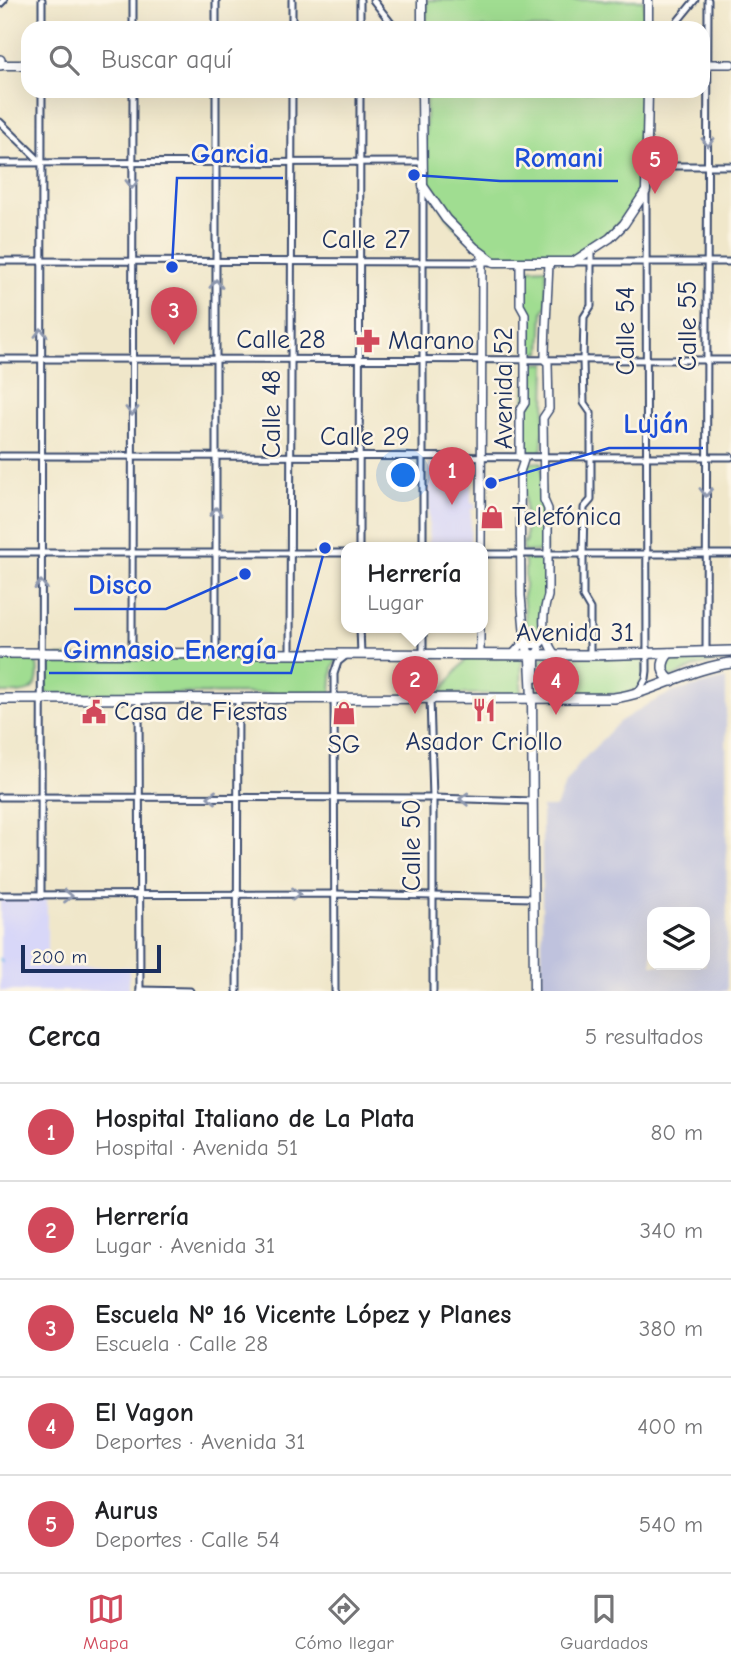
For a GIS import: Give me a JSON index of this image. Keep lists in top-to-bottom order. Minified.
{"streets":{"highway":["Avenida 31"],"main road":["Calle 27","Calle 54","Avenida 52"],"street":["Calle 55","Calle 28","Calle 48","Calle 29","Calle 50"]},"crossings":[["Calle 27","Calle 55"],["Calle 27","Calle 54"],["Calle 27","Avenida 52"],["Calle 27","Calle 48"],["Calle 55","Calle 28"],["Calle 55","Calle 29"],["Calle 55","Avenida 31"],["Calle 54","Calle 28"],["Calle 54","Calle 29"],["Calle 54","Avenida 31"],["Calle 28","Avenida 52"],["Calle 28","Calle 48"],["Avenida 52","Calle 29"],["Avenida 52","Avenida 31"],["Calle 48","Calle 29"],["Calle 48","Avenida 31"]],"places":{"other":["Romani","Garcia","Luján","Gimnasio Energía","Disco"],"pharmacy":["Marano"],"shop":["Telefónica","SG"],"restaurant":["Asador Criollo"],"public building":["Casa de Fiestas"]},"scale_bar":"200 m","page":{"search":"Buscar aquí","pins":["5","3","1","2","4"],"popup":["Herrería","Lugar"],"scale":"200 m","heading":["Cerca","5 resultados"],"list":[{"mark":"1","name":"Hospital Italiano de La Plata","note":"Hospital · Avenida 51","value":"80 m"},{"mark":"2","name":"Herrería","note":"Lugar · Avenida 31","value":"340 m"},{"mark":"3","name":"Escuela Nº 16 Vicente López y Planes","note":"Escuela · Calle 28","value":"380 m"},{"mark":"4","name":"El Vagon","note":"Deportes · Avenida 31","value":"400 m"},{"mark":"5","name":"Aurus","note":"Deportes · Calle 54","value":"540 m"}],"nav":["Mapa","Cómo llegar","Guardados"]}}
